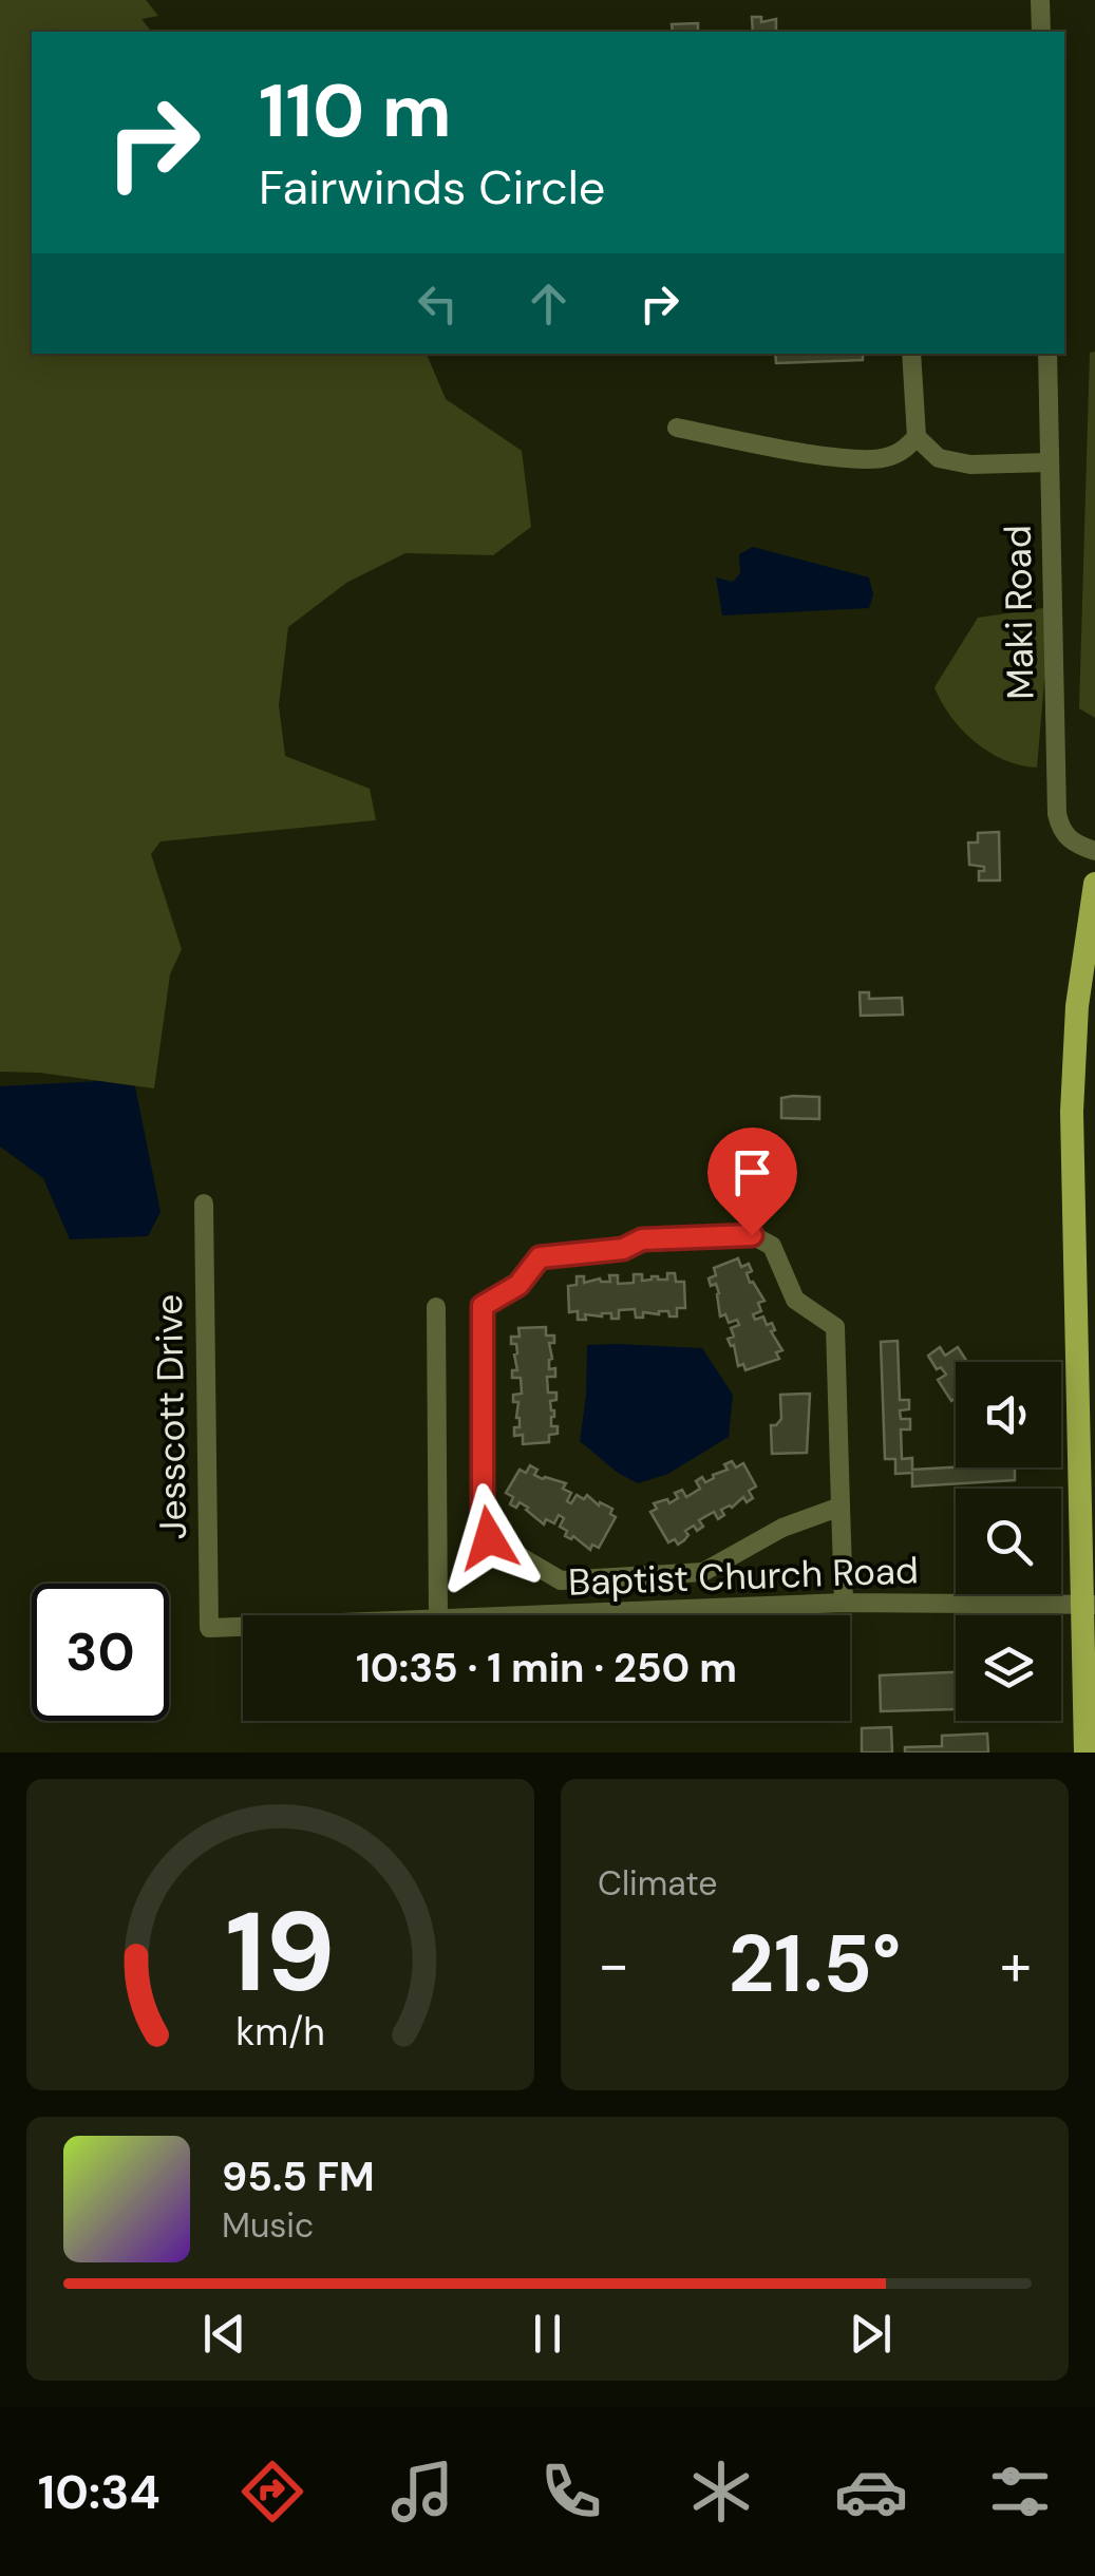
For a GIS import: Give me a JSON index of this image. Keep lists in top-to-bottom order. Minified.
{"streets":{"street":["Maki Road","Jesscott Drive","Baptist Church Road"]},"crossings":[["Jesscott Drive","Baptist Church Road"]],"page":{"turn":["110 m","Fairwinds Circle"],"limit":"30","trip":"10:35 · 1 min · 250 m","tile":"Climate","heat":["−","21.5°","+"],"song":["95.5 FM","Music"],"tabs":"10:34","gauge":["19","km/h"]}}
